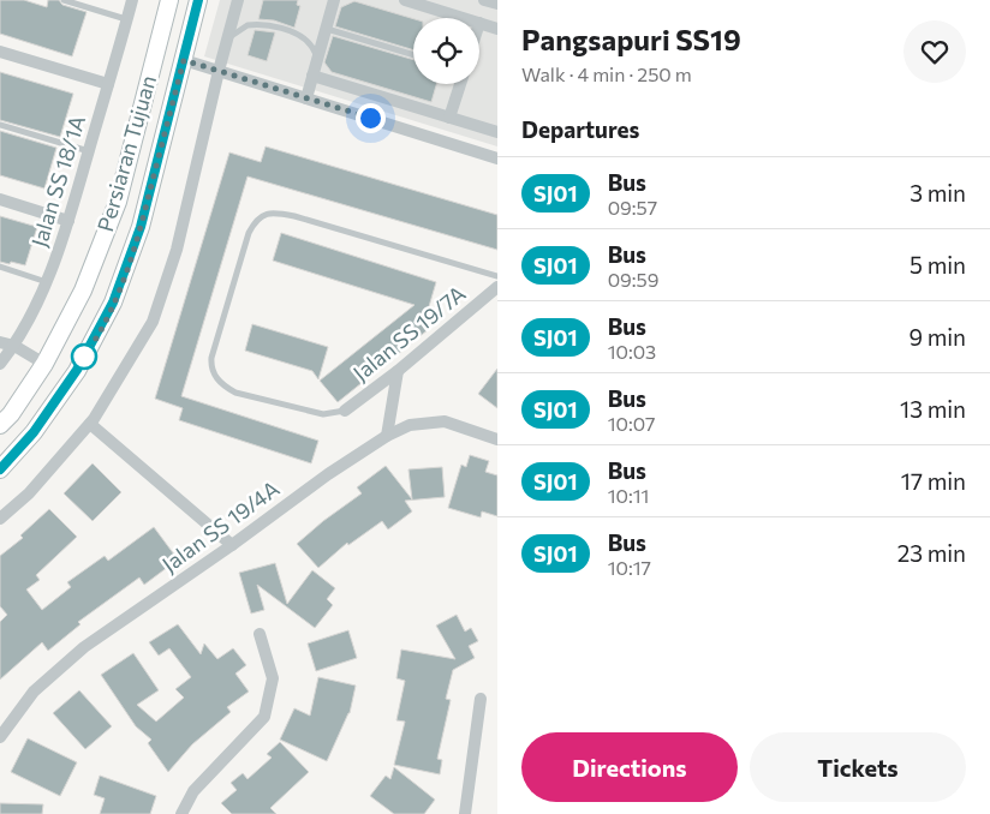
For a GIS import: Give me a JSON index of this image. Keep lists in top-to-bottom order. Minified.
{"streets":{"main road":["Persiaran Tujuan"],"street":["Jalan SS 18/1A","Jalan SS 19/7A","Jalan SS 19/4A"]},"lines":["bus line SJ01"],"page":{"heading":[["Pangsapuri SS19","Walk · 4 min · 250 m"],"Departures"],"list":[{"mark":"SJ01","name":"Bus","note":"09:57","value":"3 min"},{"mark":"SJ01","name":"Bus","note":"09:59","value":"5 min"},{"mark":"SJ01","name":"Bus","note":"10:03","value":"9 min"},{"mark":"SJ01","name":"Bus","note":"10:07","value":"13 min"},{"mark":"SJ01","name":"Bus","note":"10:11","value":"17 min"},{"mark":"SJ01","name":"Bus","note":"10:17","value":"23 min"}],"buttons":["Directions","Tickets"]}}
